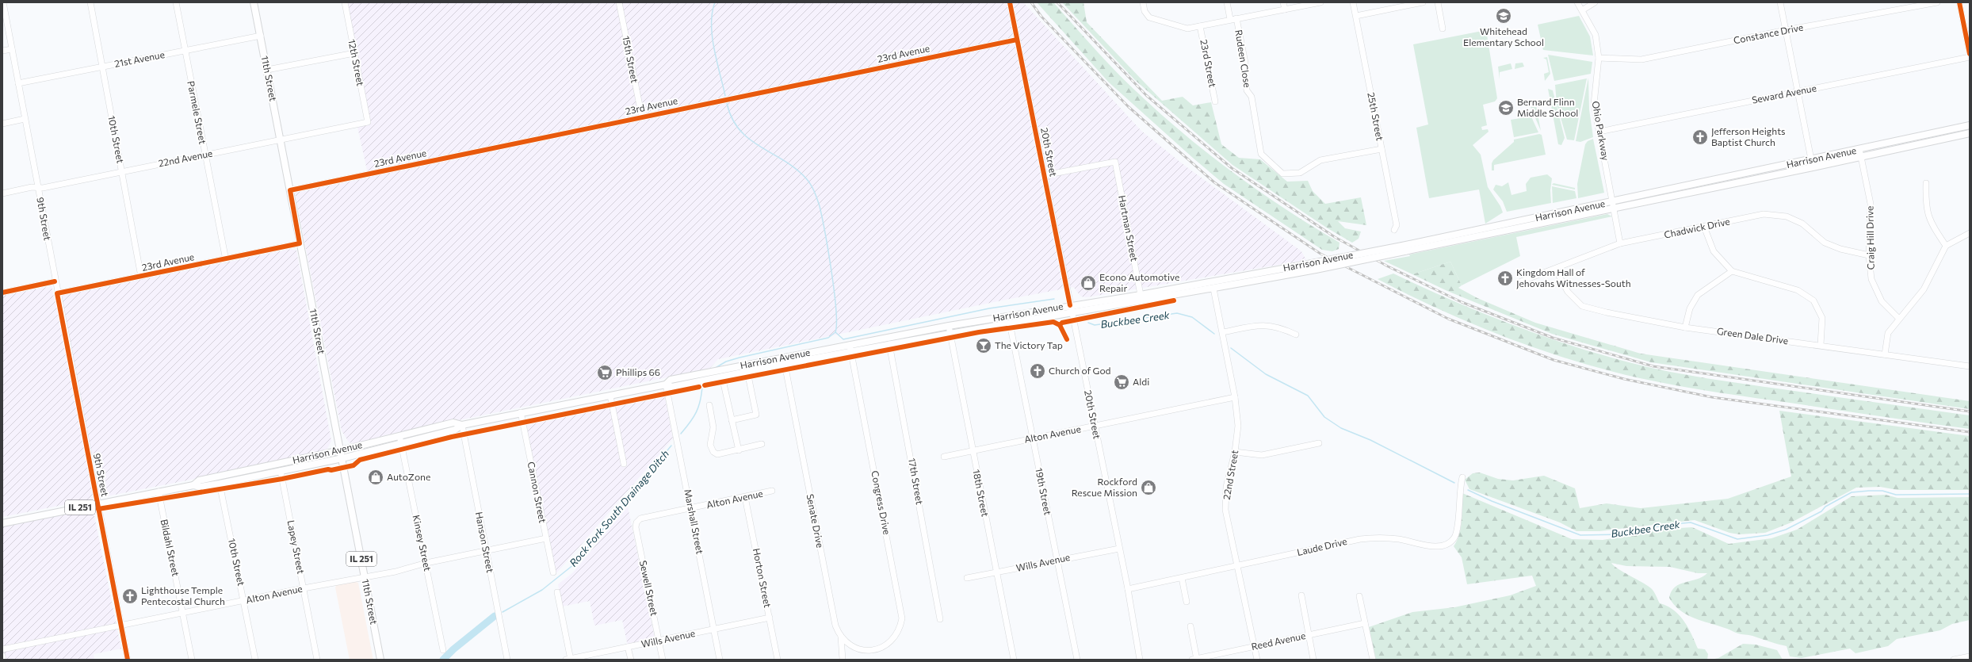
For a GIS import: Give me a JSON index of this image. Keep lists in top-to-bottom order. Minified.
{"streets":{"main road":["11th Street","Harrison Avenue","IL 251"],"street":["Constance Drive","23rd Avenue","Rudeen Close","21st Avenue","15th Street","12th Street","23rd Street","Seward Avenue","Parmele Street","25th Street","Ohio Parkway","10th Street","20th Street","22nd Avenue","9th Street","Hartman Street","Chadwick Drive","Craig Hill Drive","Green Dale Drive","Alton Avenue","22nd Street","17th Street","19th Street","Cannon Street","18th Street","Congress Drive","Senate Drive","Marshall Street","Hanson Street","Kinsey Street","Lapey Street","Laude Drive","Bildahl Street","Wills Avenue","Horton Street","Sewell Street","Reed Avenue"]},"crossings":[["Constance Drive","Ohio Parkway"],["23rd Avenue","15th Street"],["23rd Avenue","11th Street"],["23rd Avenue","Parmele Street"],["23rd Avenue","10th Street"],["23rd Avenue","20th Street"],["23rd Avenue","9th Street"],["Rudeen Close","25th Street"],["21st Avenue","11th Street"],["21st Avenue","Parmele Street"],["21st Avenue","10th Street"],["21st Avenue","9th Street"],["12th Street","22nd Avenue"],["11th Street","Harrison Avenue"],["11th Street","22nd Avenue"],["11th Street","Alton Avenue"],["Seward Avenue","Ohio Parkway"],["Parmele Street","22nd Avenue"],["Ohio Parkway","Harrison Avenue"],["Ohio Parkway","Chadwick Drive"],["10th Street","Harrison Avenue"],["10th Street","22nd Avenue"],["10th Street","Alton Avenue"],["20th Street","Harrison Avenue"],["20th Street","Hartman Street"],["20th Street","Alton Avenue"],["20th Street","Laude Drive"],["20th Street","Wills Avenue"],["Harrison Avenue","9th Street"],["Harrison Avenue","Hartman Street"],["Harrison Avenue","Craig Hill Drive"],["Harrison Avenue","22nd Street"],["Harrison Avenue","17th Street"],["Harrison Avenue","19th Street"],["Harrison Avenue","Cannon Street"],["Harrison Avenue","18th Street"],["Harrison Avenue","Congress Drive"],["Harrison Avenue","Senate Drive"],["Harrison Avenue","Marshall Street"],["Harrison Avenue","Hanson Street"],["Harrison Avenue","Kinsey Street"],["Harrison Avenue","Lapey Street"],["Harrison Avenue","Bildahl Street"],["22nd Avenue","9th Street"],["9th Street","Alton Avenue"],["Chadwick Drive","Craig Hill Drive"],["Chadwick Drive","Green Dale Drive"],["Alton Avenue","22nd Street"],["Alton Avenue","19th Street"],["Alton Avenue","Cannon Street"],["Alton Avenue","18th Street"],["Alton Avenue","Marshall Street"],["Alton Avenue","Hanson Street"],["Alton Avenue","Kinsey Street"],["Alton Avenue","Lapey Street"],["Alton Avenue","Bildahl Street"],["Alton Avenue","Horton Street"],["Alton Avenue","Sewell Street"],["22nd Street","Laude Drive"],["22nd Street","Reed Avenue"],["19th Street","Wills Avenue"],["18th Street","Wills Avenue"],["Congress Drive","Senate Drive"],["Marshall Street","Wills Avenue"],["Wills Avenue","Horton Street"],["Wills Avenue","Sewell Street"]],"water":["Buckbee Creek","Rock Fork South Drainage Ditch"],"places":{"school or university":["Whitehead Elementary School","Bernard Flinn Middle School"],"church":["Jefferson Heights Baptist Church","Kingdom Hall of Jehovahs Witnesses-South","Church of God","Lighthouse Temple Pentecostal Church"],"shop":["Econo Automotive Repair","AutoZone","Rockford Rescue Mission"],"bar":["The Victory Tap"],"supermarket":["Phillips 66","Aldi"]}}
